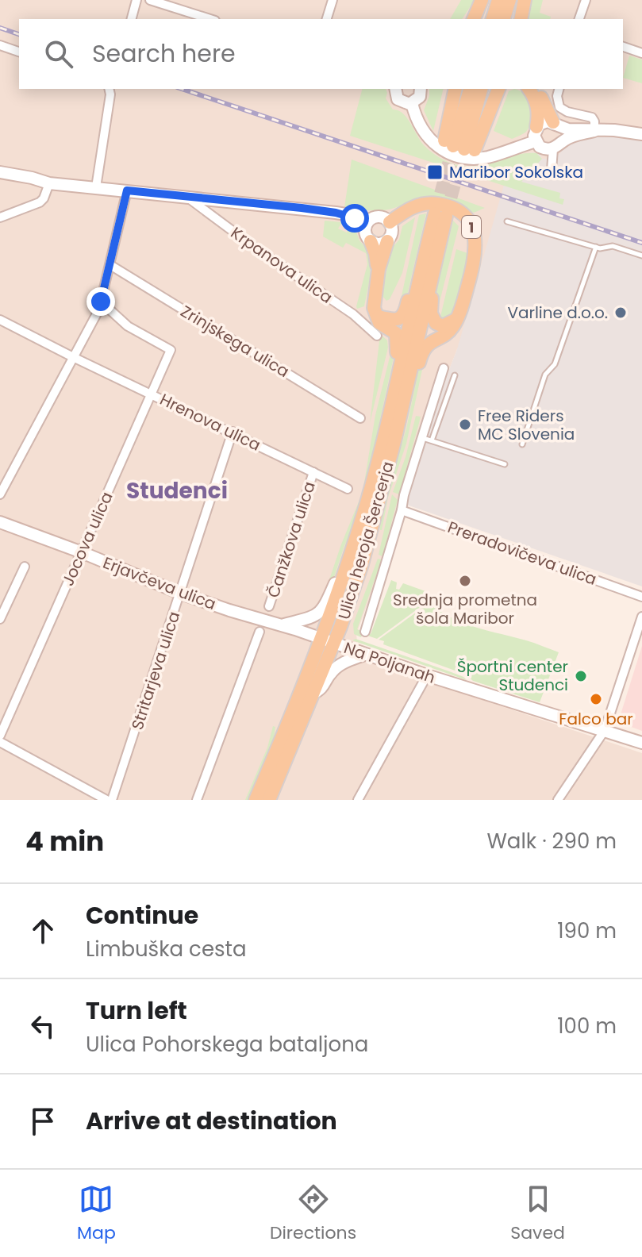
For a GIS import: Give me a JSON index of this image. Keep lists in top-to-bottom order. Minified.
{"streets":{"main road":["1","Ulica heroja Šercerja"],"street":["Krpanova ulica","Zrinjskega ulica","Hrenova ulica","Jocova ulica","Čanžkova ulica","Preradovičeva ulica","Erjavčeva ulica","Na Poljanah","Stritarjeva ulica"]},"crossings":[["1","Ulica heroja Šercerja"],["1","Erjavčeva ulica"],["1","Na Poljanah"],["Hrenova ulica","Jocova ulica"],["Hrenova ulica","Čanžkova ulica"],["Hrenova ulica","Stritarjeva ulica"],["Jocova ulica","Erjavčeva ulica"],["Ulica heroja Šercerja","Erjavčeva ulica"],["Ulica heroja Šercerja","Na Poljanah"],["Erjavčeva ulica","Na Poljanah"],["Erjavčeva ulica","Stritarjeva ulica"]],"districts":["Studenci"],"places":{"transit":["Maribor Sokolska"],"other":["Varline d.o.o.","Free Riders MC Slovenia","Srednja prometna šola Maribor","Športni center Studenci","Falco bar"]},"page":{"search":"Search here","heading":["4 min","Walk · 290 m"],"list":[["Continue","Limbuška cesta","190 m"],["Turn left","Ulica Pohorskega bataljona","100 m"],"Arrive at destination"],"nav":["Map","Directions","Saved"]}}
